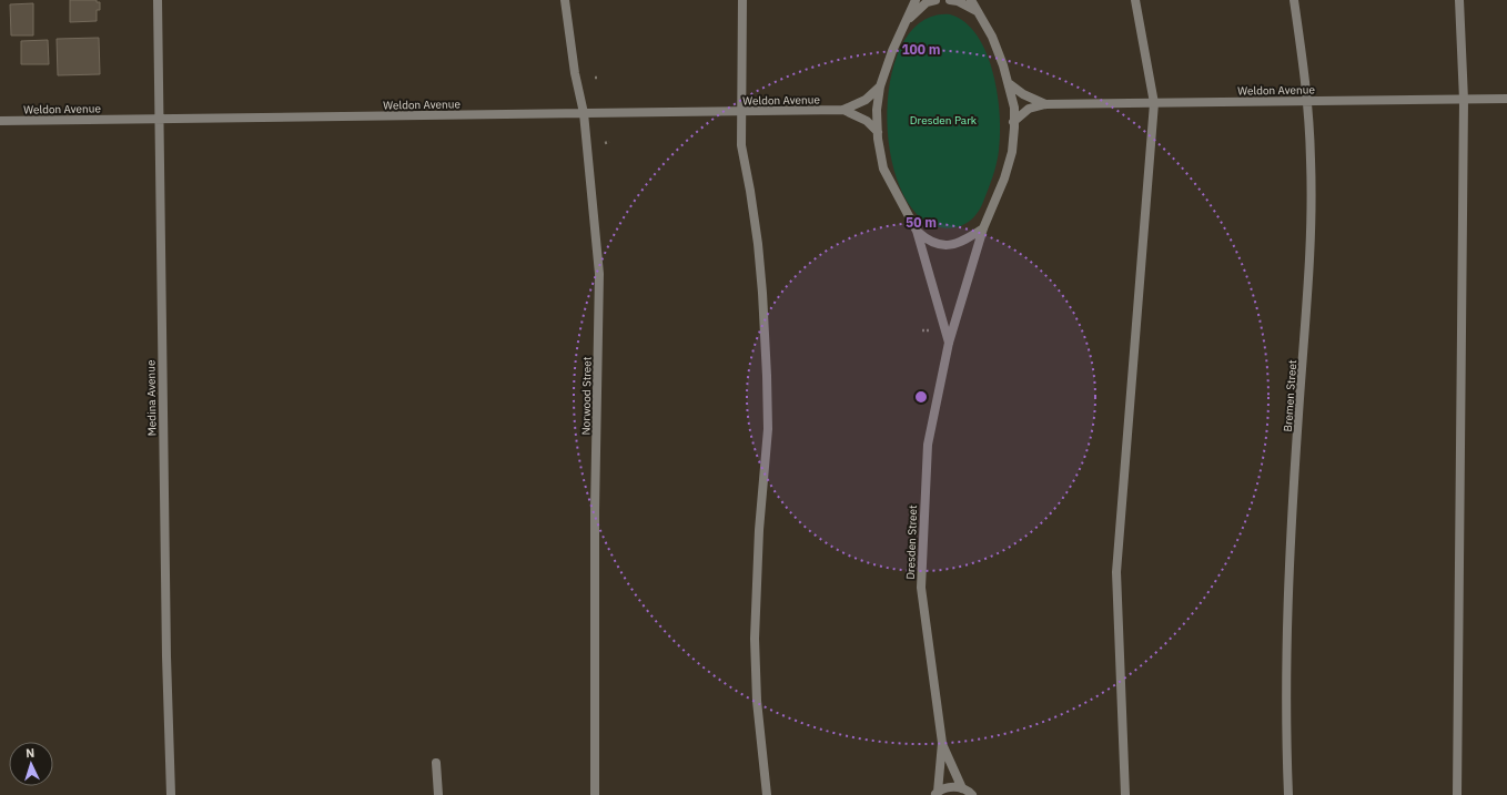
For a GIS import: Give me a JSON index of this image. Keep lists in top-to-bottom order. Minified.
{"streets":{"street":["Weldon Avenue","Norwood Street","Bremen Street","Medina Avenue","Dresden Street"]},"crossings":[["Weldon Avenue","Norwood Street"],["Weldon Avenue","Bremen Street"],["Weldon Avenue","Medina Avenue"],["Weldon Avenue","Dresden Street"]],"parks":["Dresden Park"],"north":"top","rings":["100 m","50 m"]}
